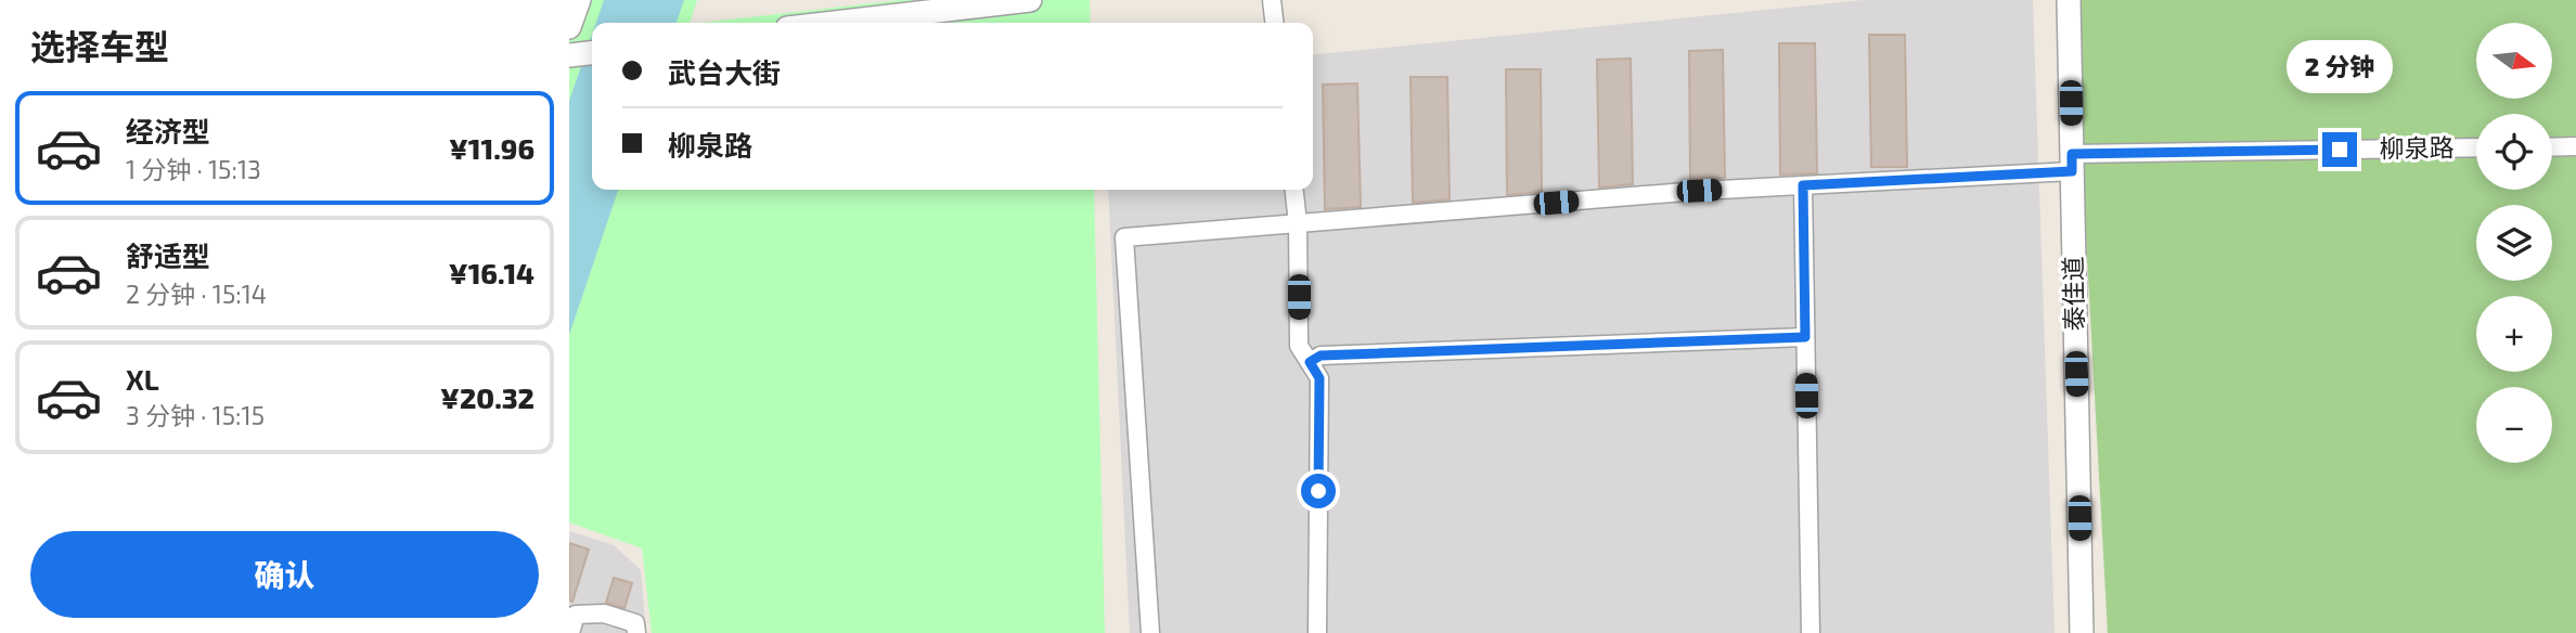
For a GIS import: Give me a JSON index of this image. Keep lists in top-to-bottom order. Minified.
{"streets":{"street":["柳泉路","泰佳道"]},"crossings":[["柳泉路","泰佳道"]],"north":"right","page":{"heading":"选择车型","map_buttons":["+","−"],"banner":["武台大街","柳泉路"],"bubble":"2 分钟","list":[{"name":"经济型","note":"1 分钟 · 15:13","value":"¥11.96"},{"name":"舒适型","note":"2 分钟 · 15:14","value":"¥16.14"},{"name":"XL","note":"3 分钟 · 15:15","value":"¥20.32"}],"buttons":"确认"}}
